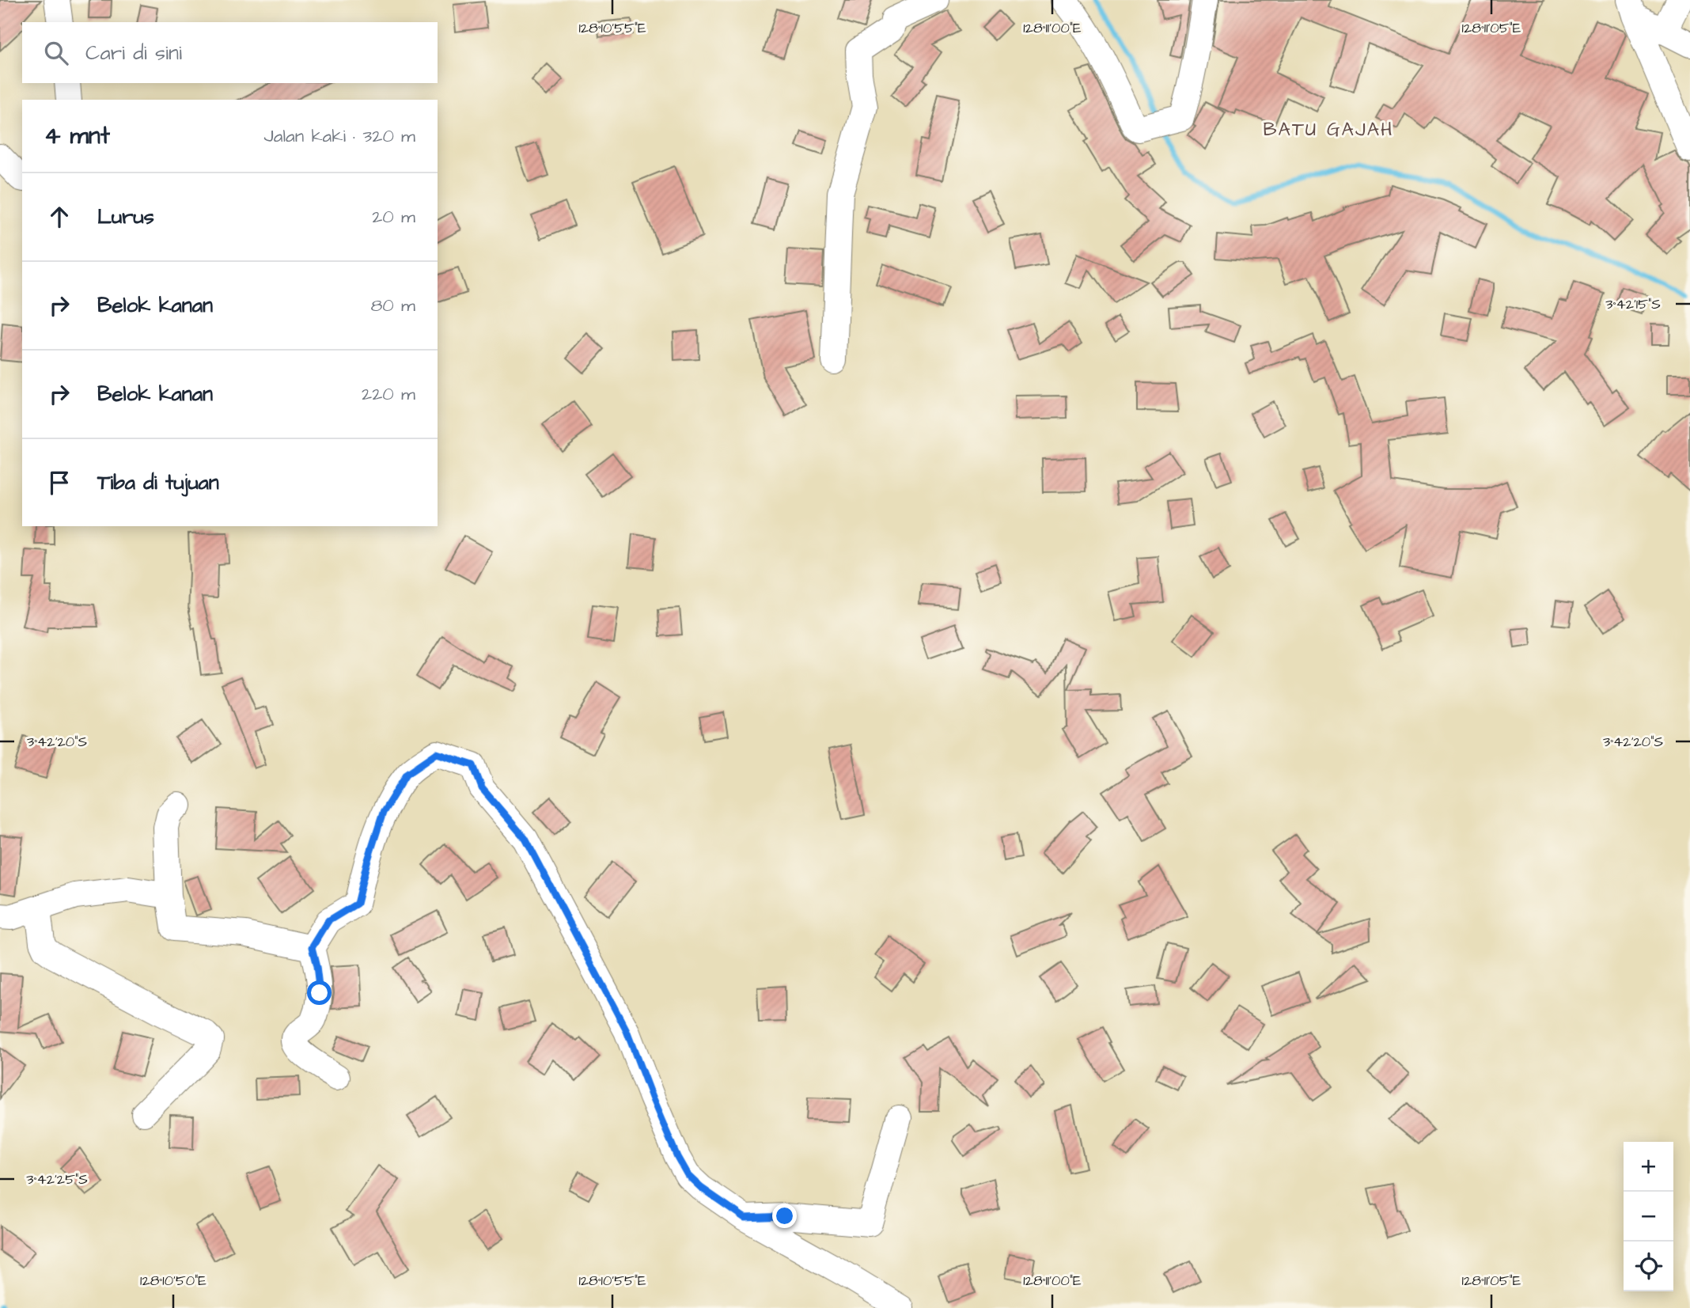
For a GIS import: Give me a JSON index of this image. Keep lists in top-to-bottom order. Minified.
{"districts":["BATU GAJAH"],"page":{"search":"Cari di sini","heading":["4 mnt","Jalan kaki · 320 m"],"list":[["Lurus","20 m"],["Belok kanan","80 m"],["Belok kanan","220 m"],"Tiba di tujuan"],"map_buttons":["+","−"]},"coordinates":["128°10'55\"E","128°11'00\"E","128°11'05\"E","3°42'15\"S","3°42'20\"S","3°42'25\"S","128°10'50\"E"]}
